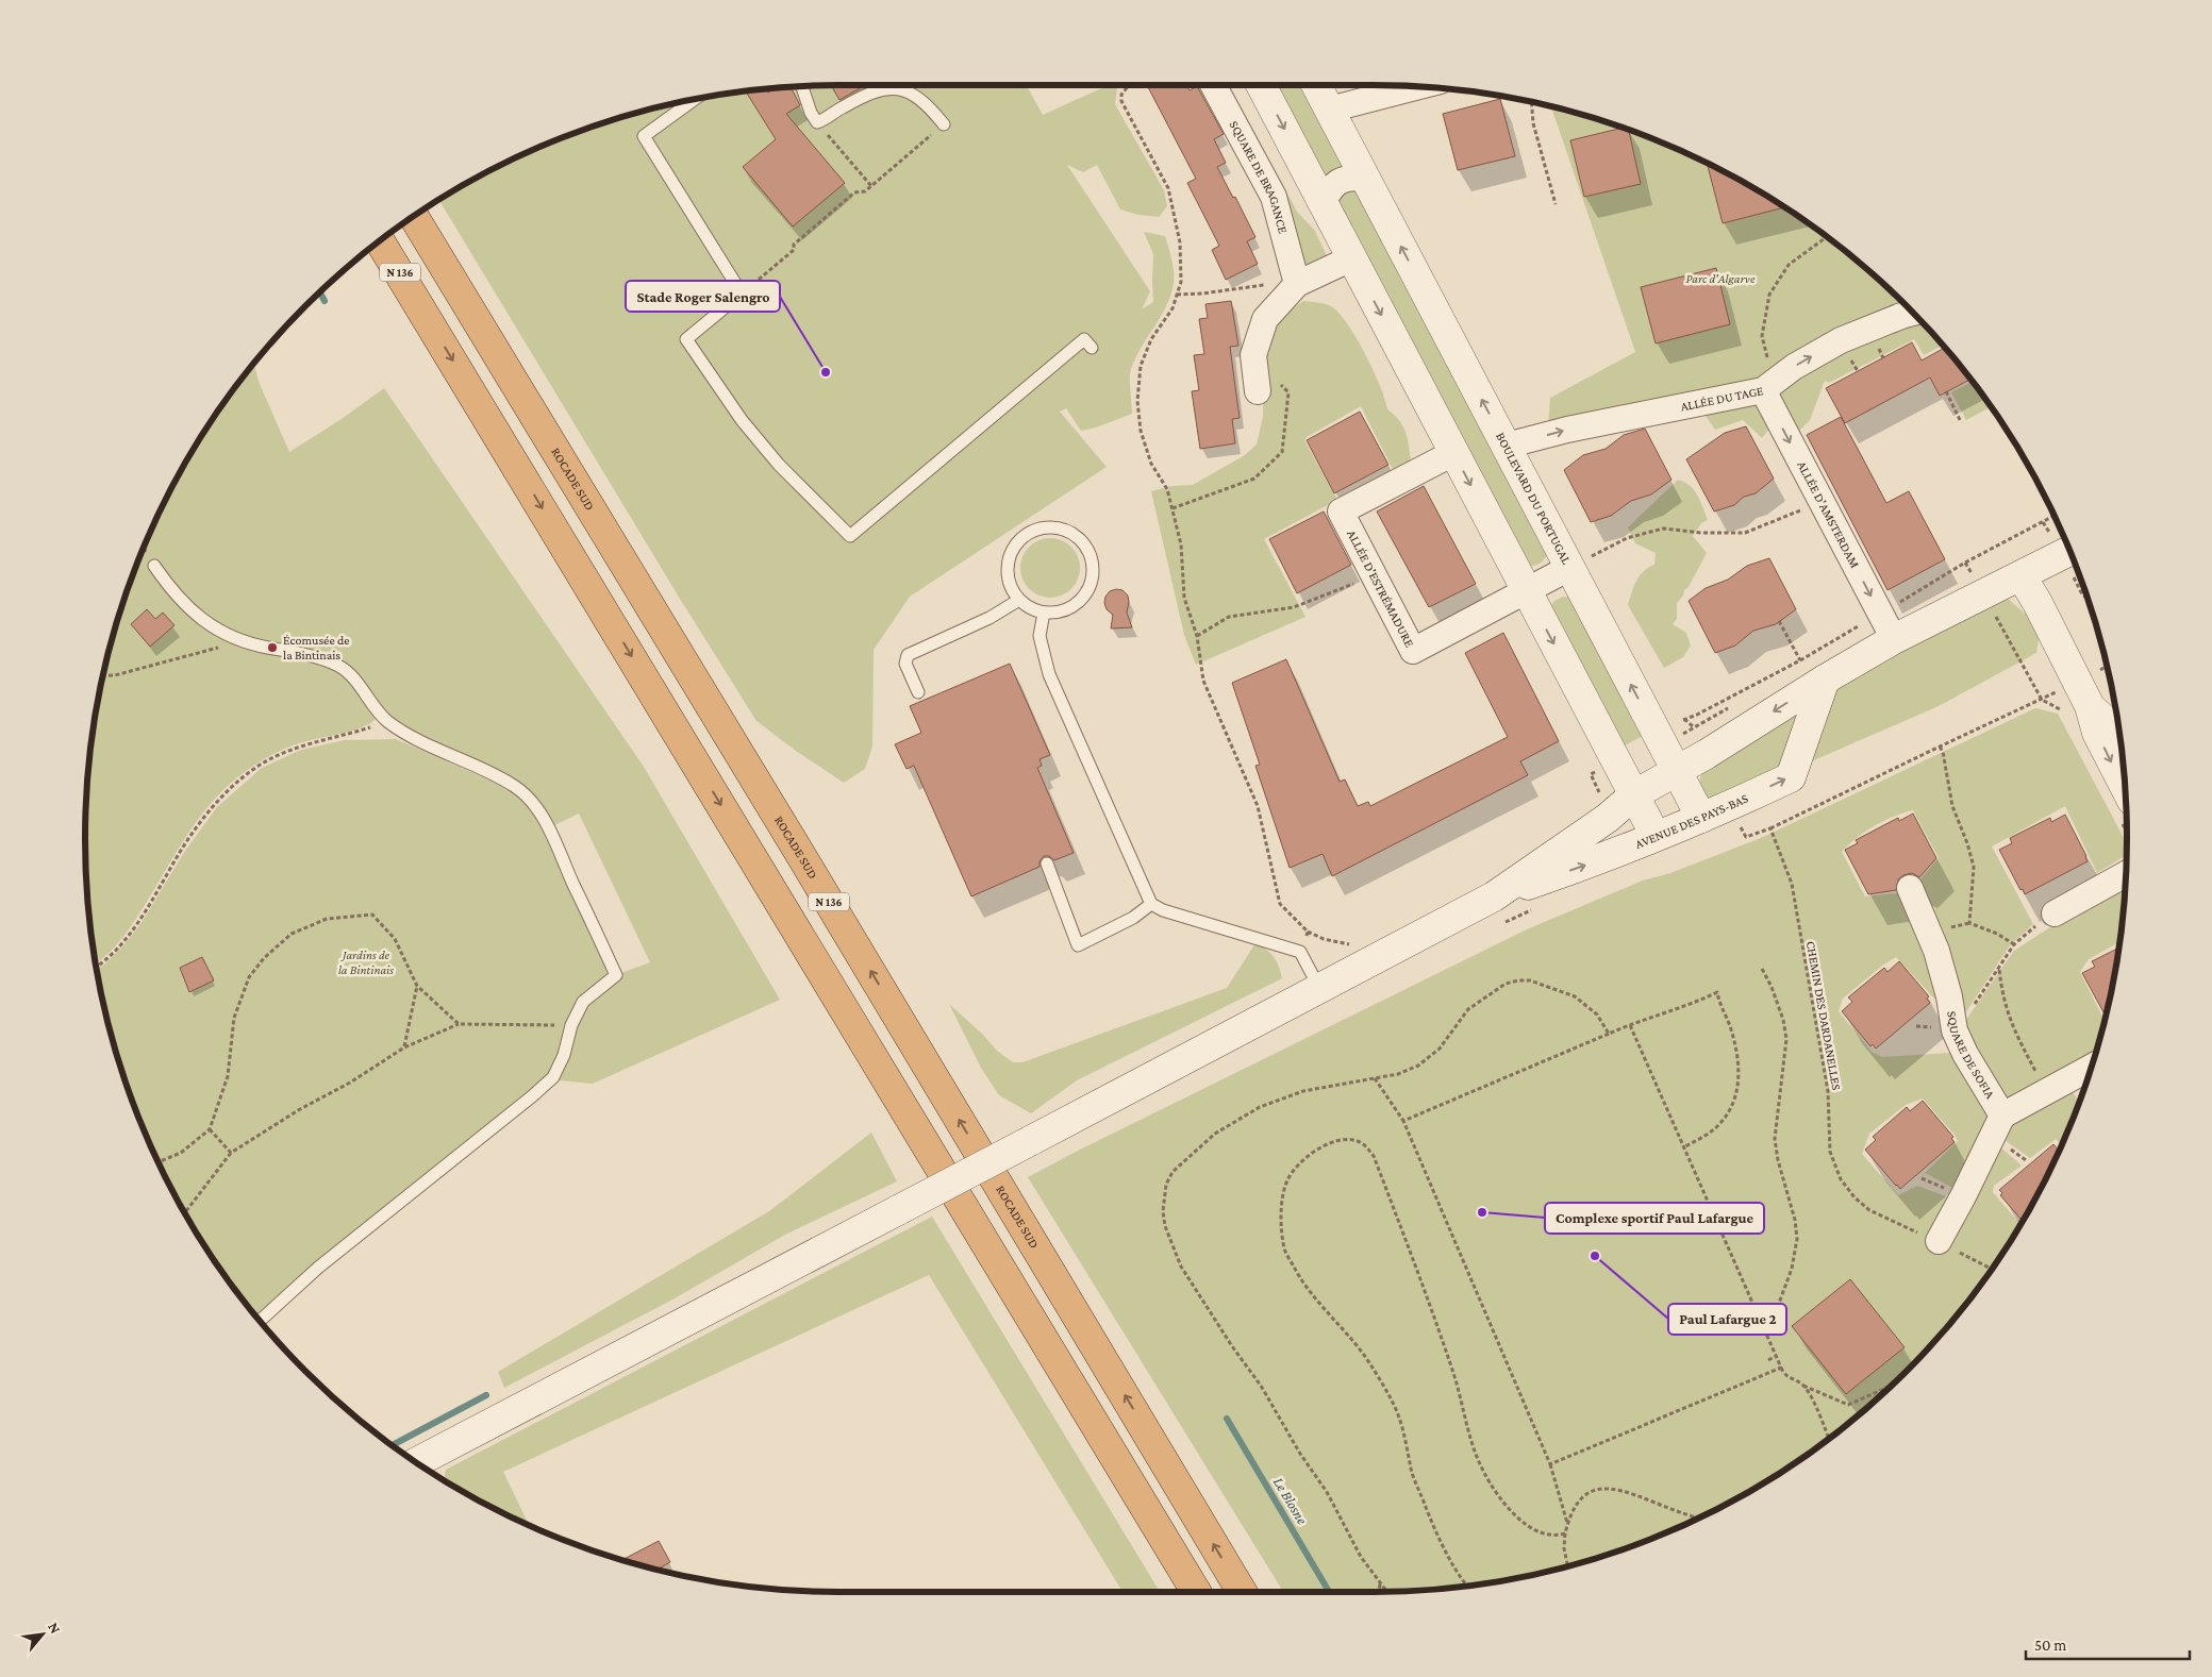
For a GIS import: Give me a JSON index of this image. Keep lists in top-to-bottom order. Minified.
{"streets":{"highway":["N 136","ROCADE SUD"],"main road":["BOULEVARD DU PORTUGAL","AVENUE DES PAYS-BAS"],"street":["SQUARE DE BRAGANCE","ALLÉE DU TAGE","ALLÉE D'AMSTERDAM","ALLÉE D'ESTRÉMADURE","SQUARE DE SOFIA"],"path":["CHEMIN DES DARDANELLES"]},"crossings":[["ALLÉE DU TAGE","BOULEVARD DU PORTUGAL"],["ALLÉE DU TAGE","ALLÉE D'AMSTERDAM"],["BOULEVARD DU PORTUGAL","ALLÉE D'ESTRÉMADURE"],["BOULEVARD DU PORTUGAL","AVENUE DES PAYS-BAS"],["ALLÉE D'AMSTERDAM","AVENUE DES PAYS-BAS"]],"one_way":["ALLÉE DU TAGE","ALLÉE D'AMSTERDAM"],"water":["Le Blosne"],"parks":["Parc d'Algarve","Jardins de la Bintinais"],"places":["Stade Roger Salengro","Écomusée de la Bintinais","Complexe sportif Paul Lafargue","Paul Lafargue 2"],"scale_bar":"50 m","north":"top right"}
